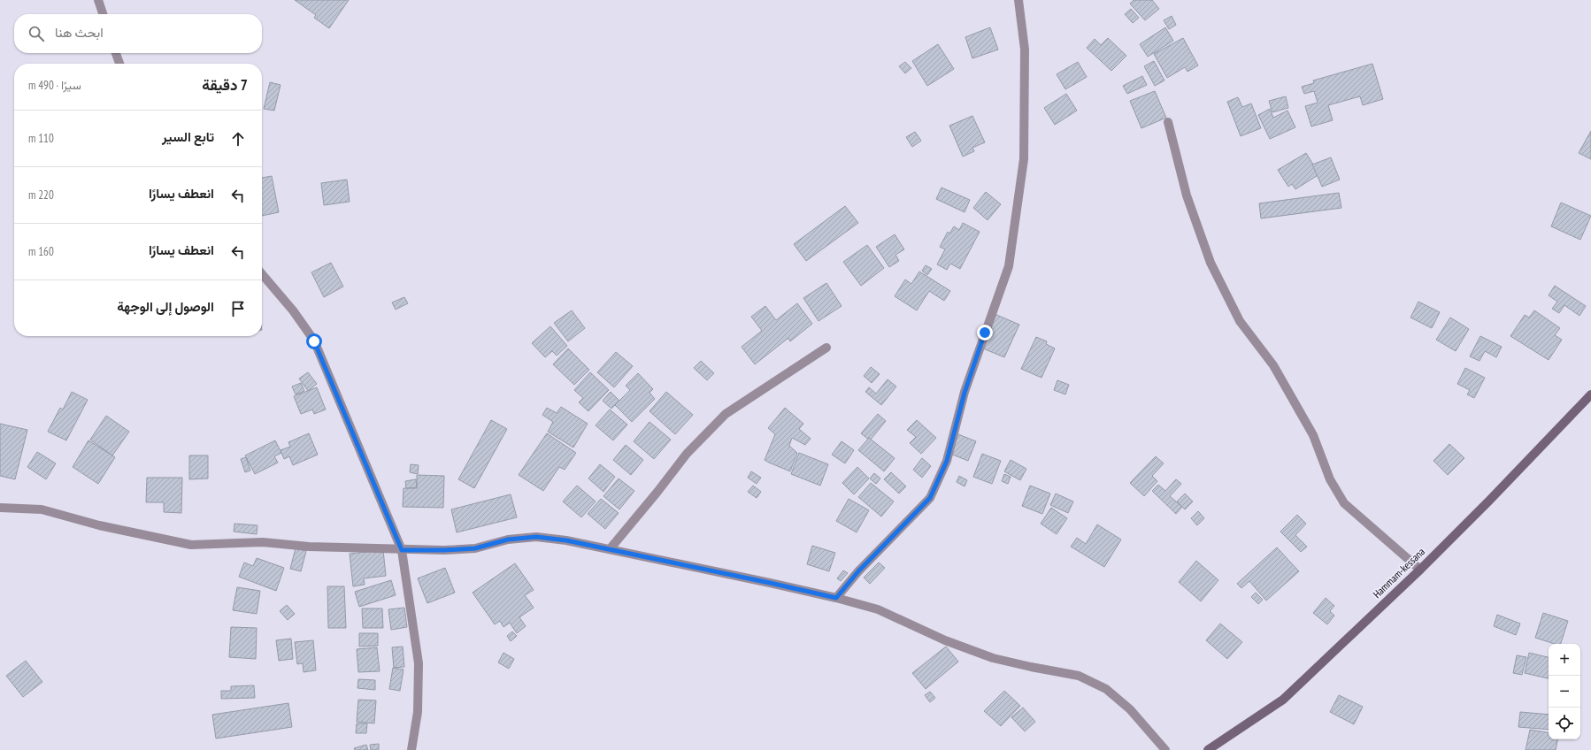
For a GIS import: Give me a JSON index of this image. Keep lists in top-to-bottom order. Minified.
{"streets":{"street":["Hammam-kessana"]},"page":{"search":"ابحث هنا","heading":["7 دقيقة","سيرًا · 490 m"],"list":[["تابع السير","110 m"],["انعطف يسارًا","220 m"],["انعطف يسارًا","160 m"],"الوصول إلى الوجهة"],"map_buttons":["+","−"]}}
